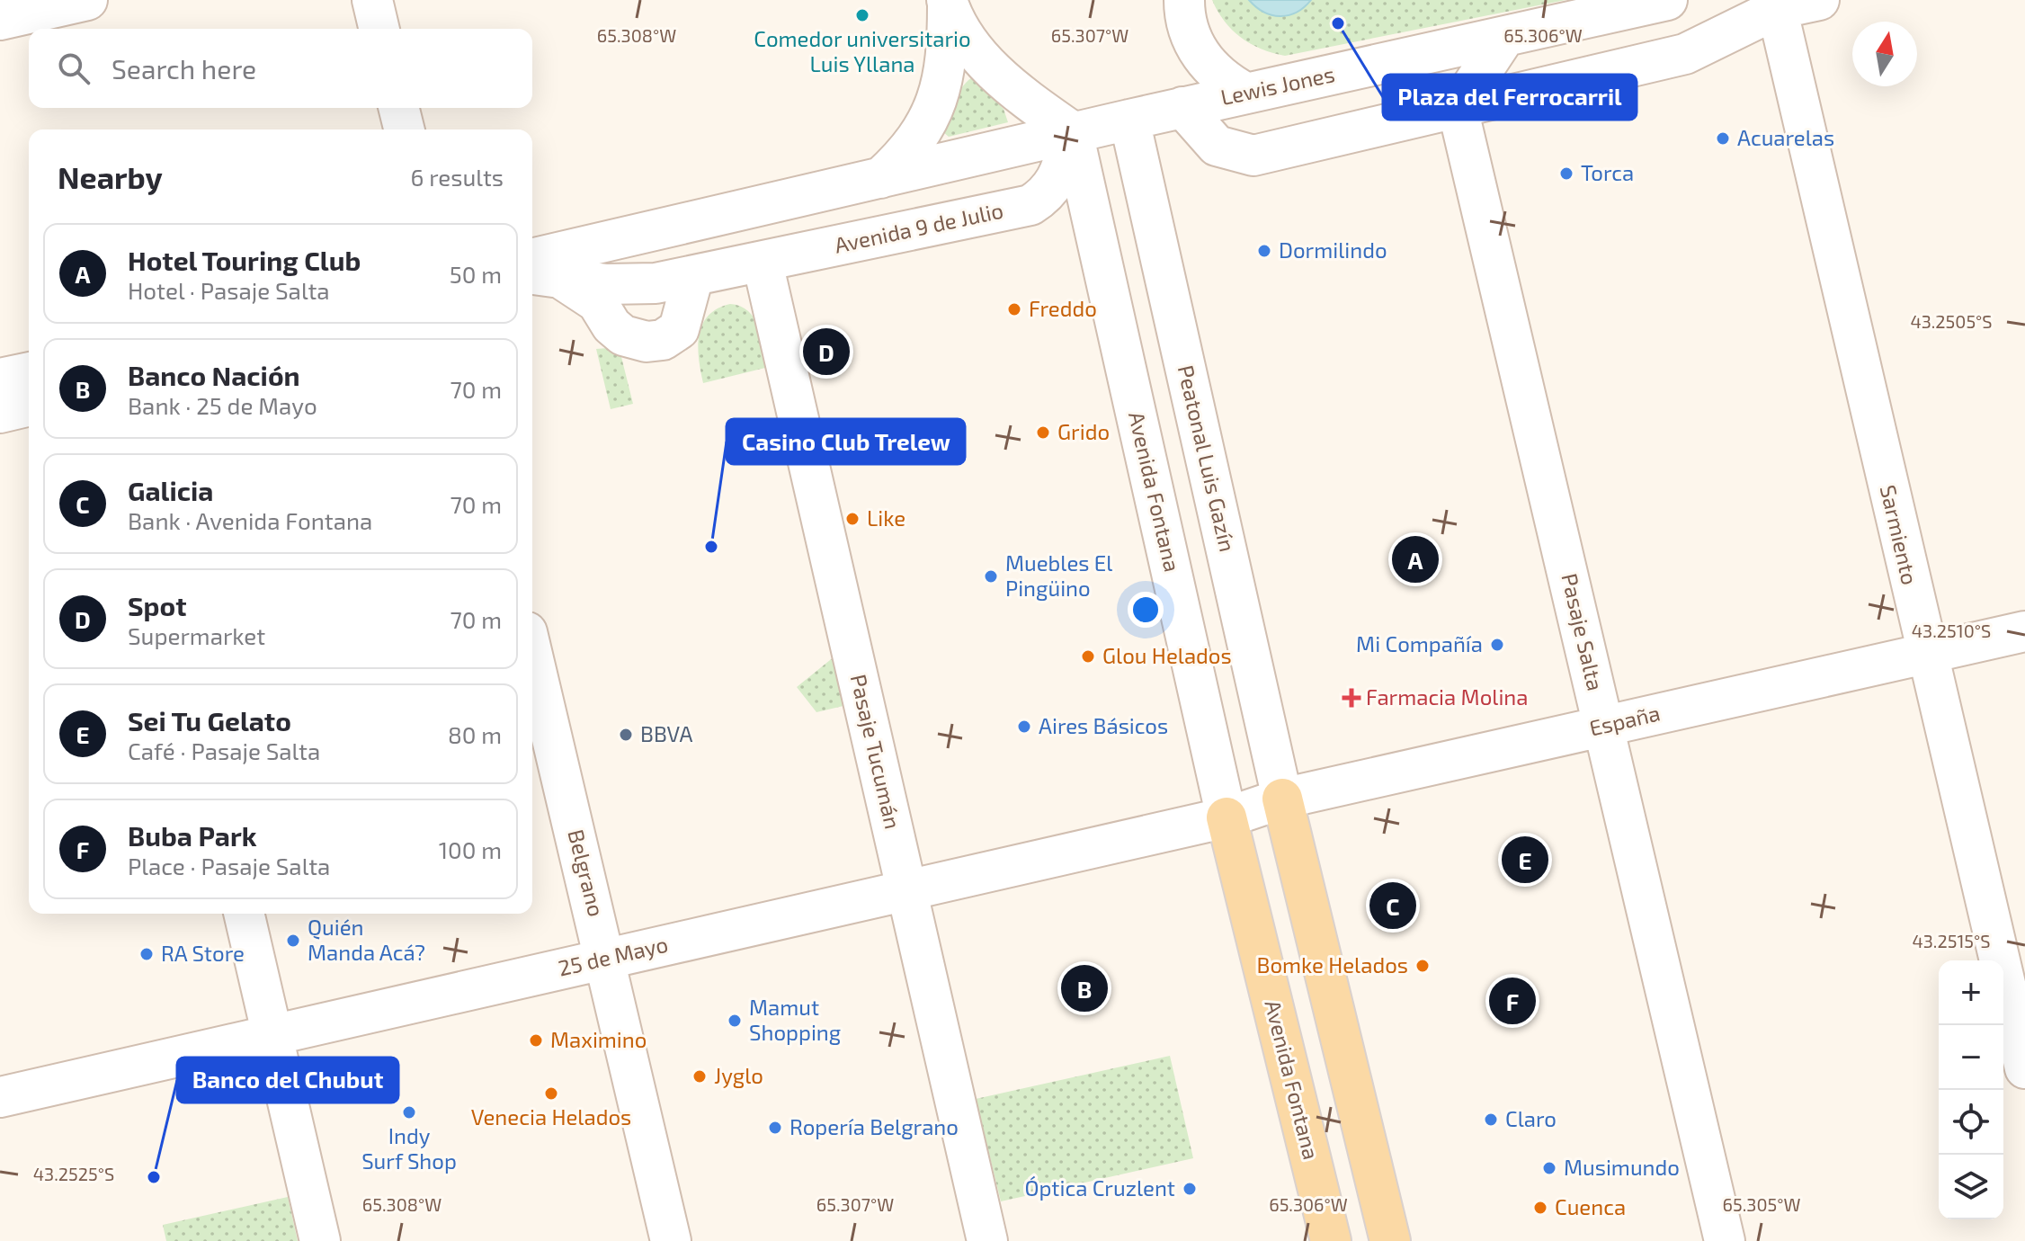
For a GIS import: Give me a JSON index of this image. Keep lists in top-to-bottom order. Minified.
{"streets":{"main road":["Avenida Fontana"],"street":["Lewis Jones","Avenida 9 de Julio","Peatonal Luis Gazín","Sarmiento","Pasaje Salta","España","Pasaje Tucumán","Belgrano","25 de Mayo"]},"crossings":[["Lewis Jones","Avenida 9 de Julio"],["Lewis Jones","Peatonal Luis Gazín"],["Lewis Jones","Avenida Fontana"],["Lewis Jones","Sarmiento"],["Lewis Jones","Pasaje Salta"],["Avenida 9 de Julio","Avenida Fontana"],["Avenida 9 de Julio","Pasaje Tucumán"],["Peatonal Luis Gazín","España"],["Avenida Fontana","España"],["Avenida Fontana","25 de Mayo"],["Sarmiento","España"],["Pasaje Salta","España"],["España","25 de Mayo"],["Pasaje Tucumán","25 de Mayo"],["Belgrano","25 de Mayo"]],"places":{"other":["Comedor universitario Luis Yllana","Plaza del Ferrocarril","Acuarelas","Torca","Dormilindo","Freddo","Grido","Like","Casino Club Trelew","Muebles El Pingüino","Mi Compañía","Glou Helados","Aires Básicos","BBVA","Quién Manda Acá?","RA Store","Bomke Helados","Mamut Shopping","Maximino","Jyglo","Venecia Helados","Indy Surf Shop","Claro","Ropería Belgrano","Musimundo","Banco del Chubut","Óptica Cruzlent","Cuenca"],"health":["Farmacia Molina"]},"north":"top","page":{"search":"Search here","heading":["Nearby","6 results"],"list":[{"mark":"A","name":"Hotel Touring Club","note":"Hotel · Pasaje Salta","value":"50 m"},{"mark":"B","name":"Banco Nación","note":"Bank · 25 de Mayo","value":"70 m"},{"mark":"C","name":"Galicia","note":"Bank · Avenida Fontana","value":"70 m"},{"mark":"D","name":"Spot","note":"Supermarket","value":"70 m"},{"mark":"E","name":"Sei Tu Gelato","note":"Café · Pasaje Salta","value":"80 m"},{"mark":"F","name":"Buba Park","note":"Place · Pasaje Salta","value":"100 m"}],"pins":["D","A","E","C","B","F"],"map_buttons":["+","−"]},"coordinates":["65.308°W","65.307°W","65.306°W","43.2505°S","43.2510°S","43.2515°S","43.2525°S","65.305°W"]}
